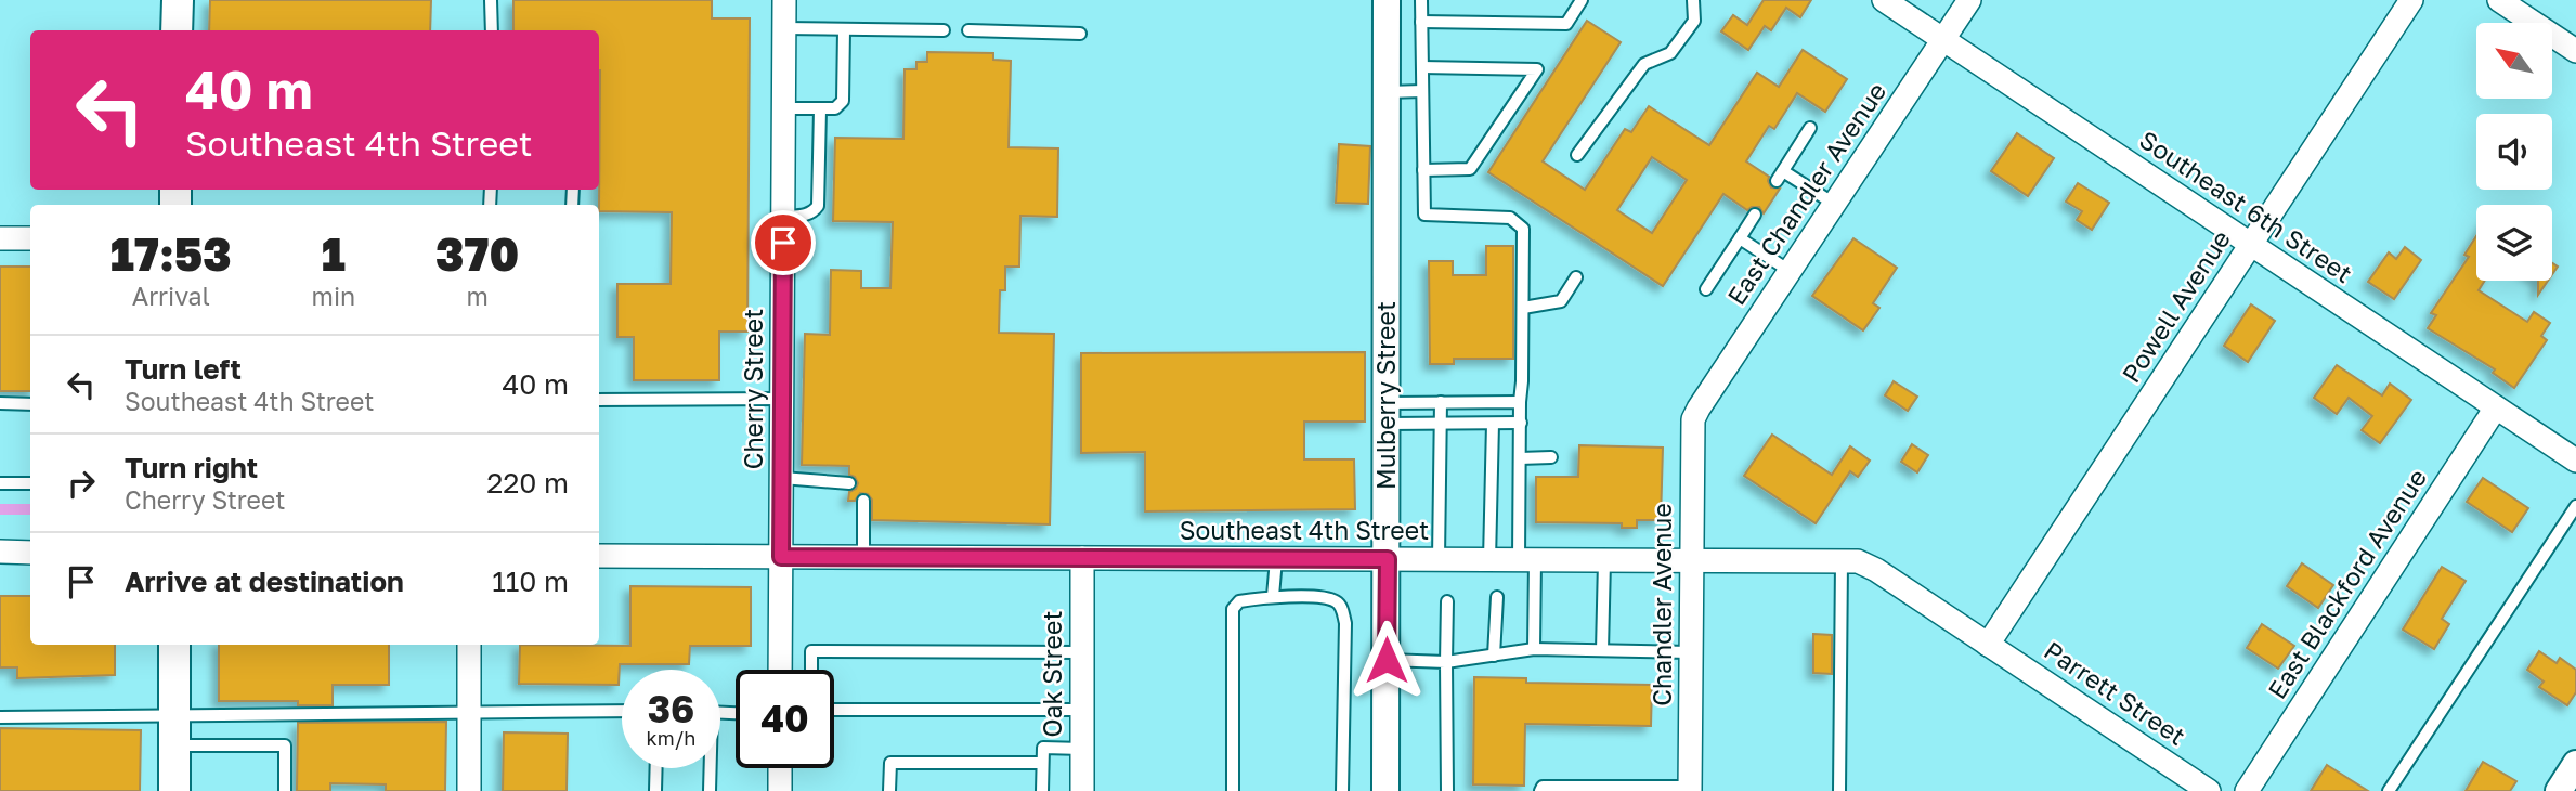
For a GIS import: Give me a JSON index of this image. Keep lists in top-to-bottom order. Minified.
{"streets":{"street":["East Chandler Avenue","Southeast 6th Street","Powell Avenue","Cherry Street","Mulberry Street","Southeast 4th Street","East Blackford Avenue","Chandler Avenue","Oak Street","Parrett Street"]},"crossings":[["East Chandler Avenue","Southeast 6th Street"],["East Chandler Avenue","Chandler Avenue"],["Southeast 6th Street","Powell Avenue"],["Southeast 6th Street","East Blackford Avenue"],["Powell Avenue","Southeast 4th Street"],["Powell Avenue","Parrett Street"],["Cherry Street","Southeast 4th Street"],["Mulberry Street","Southeast 4th Street"],["Southeast 4th Street","Chandler Avenue"],["Southeast 4th Street","Oak Street"],["Southeast 4th Street","Parrett Street"]],"north":"top left","page":{"turn":["40 m","Southeast 4th Street"],"eta":["17:53","Arrival","1","min","370","m"],"list":[{"name":"Turn left","note":"Southeast 4th Street","value":"40 m"},{"name":"Turn right","note":"Cherry Street","value":"220 m"},{"name":"Arrive at destination","value":"110 m"}],"speed":"36 km/h","limit":"40"}}
